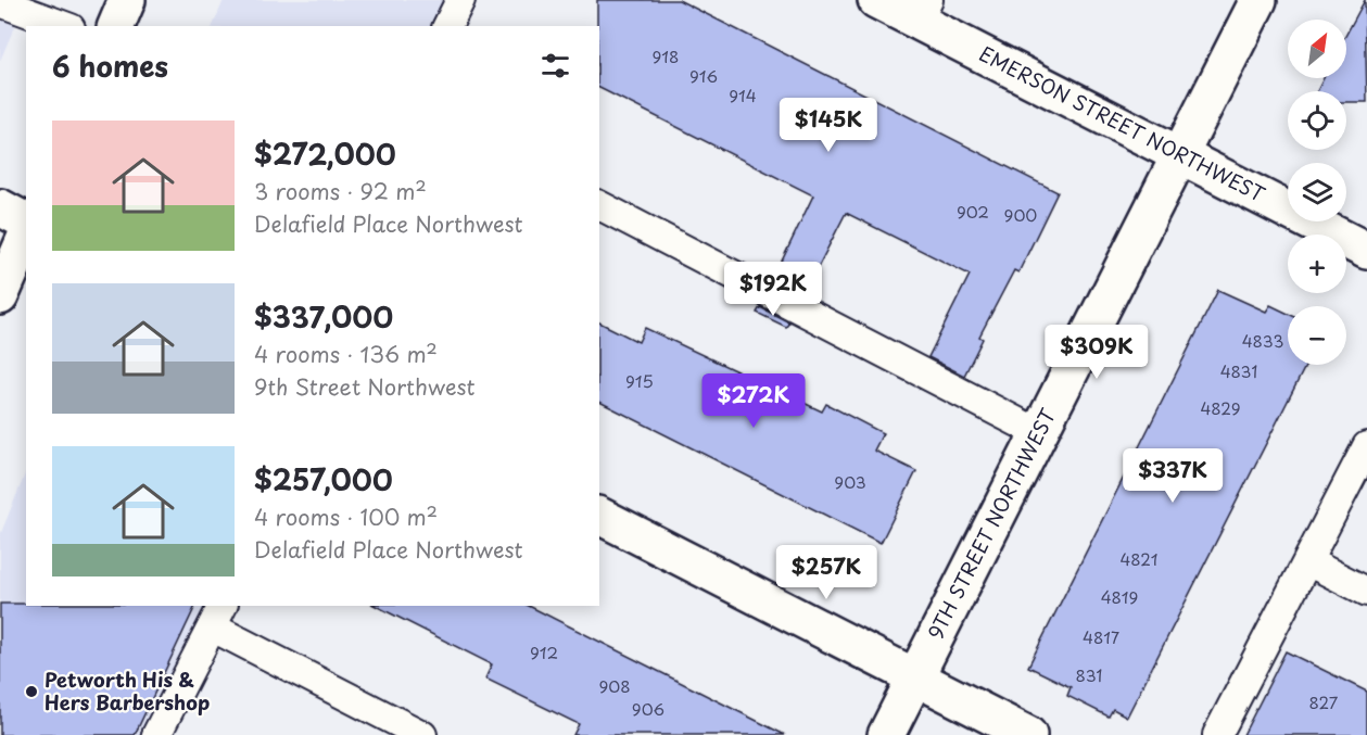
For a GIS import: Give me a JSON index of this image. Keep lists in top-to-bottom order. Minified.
{"streets":{"main road":["EMERSON STREET NORTHWEST","9TH STREET NORTHWEST"]},"crossings":[["EMERSON STREET NORTHWEST","9TH STREET NORTHWEST"]],"places":["Petworth His & Hers Barbershop"],"house_numbers":["918","916","914","902","900","4833","4831","915","4829","903","4821","4819","4817","912","831","908","827","906"],"north":"top right","page":{"map_buttons":["+","−"],"heading":"6 homes","price":["$145K","$192K","$309K","$272K","$337K","$257K"],"list":[{"name":"$272,000","note":"3 rooms · 92 m² · Delafield Place Northwest"},{"name":"$337,000","note":"4 rooms · 136 m² · 9th Street Northwest"},{"name":"$257,000","note":"4 rooms · 100 m² · Delafield Place Northwest"}]}}
